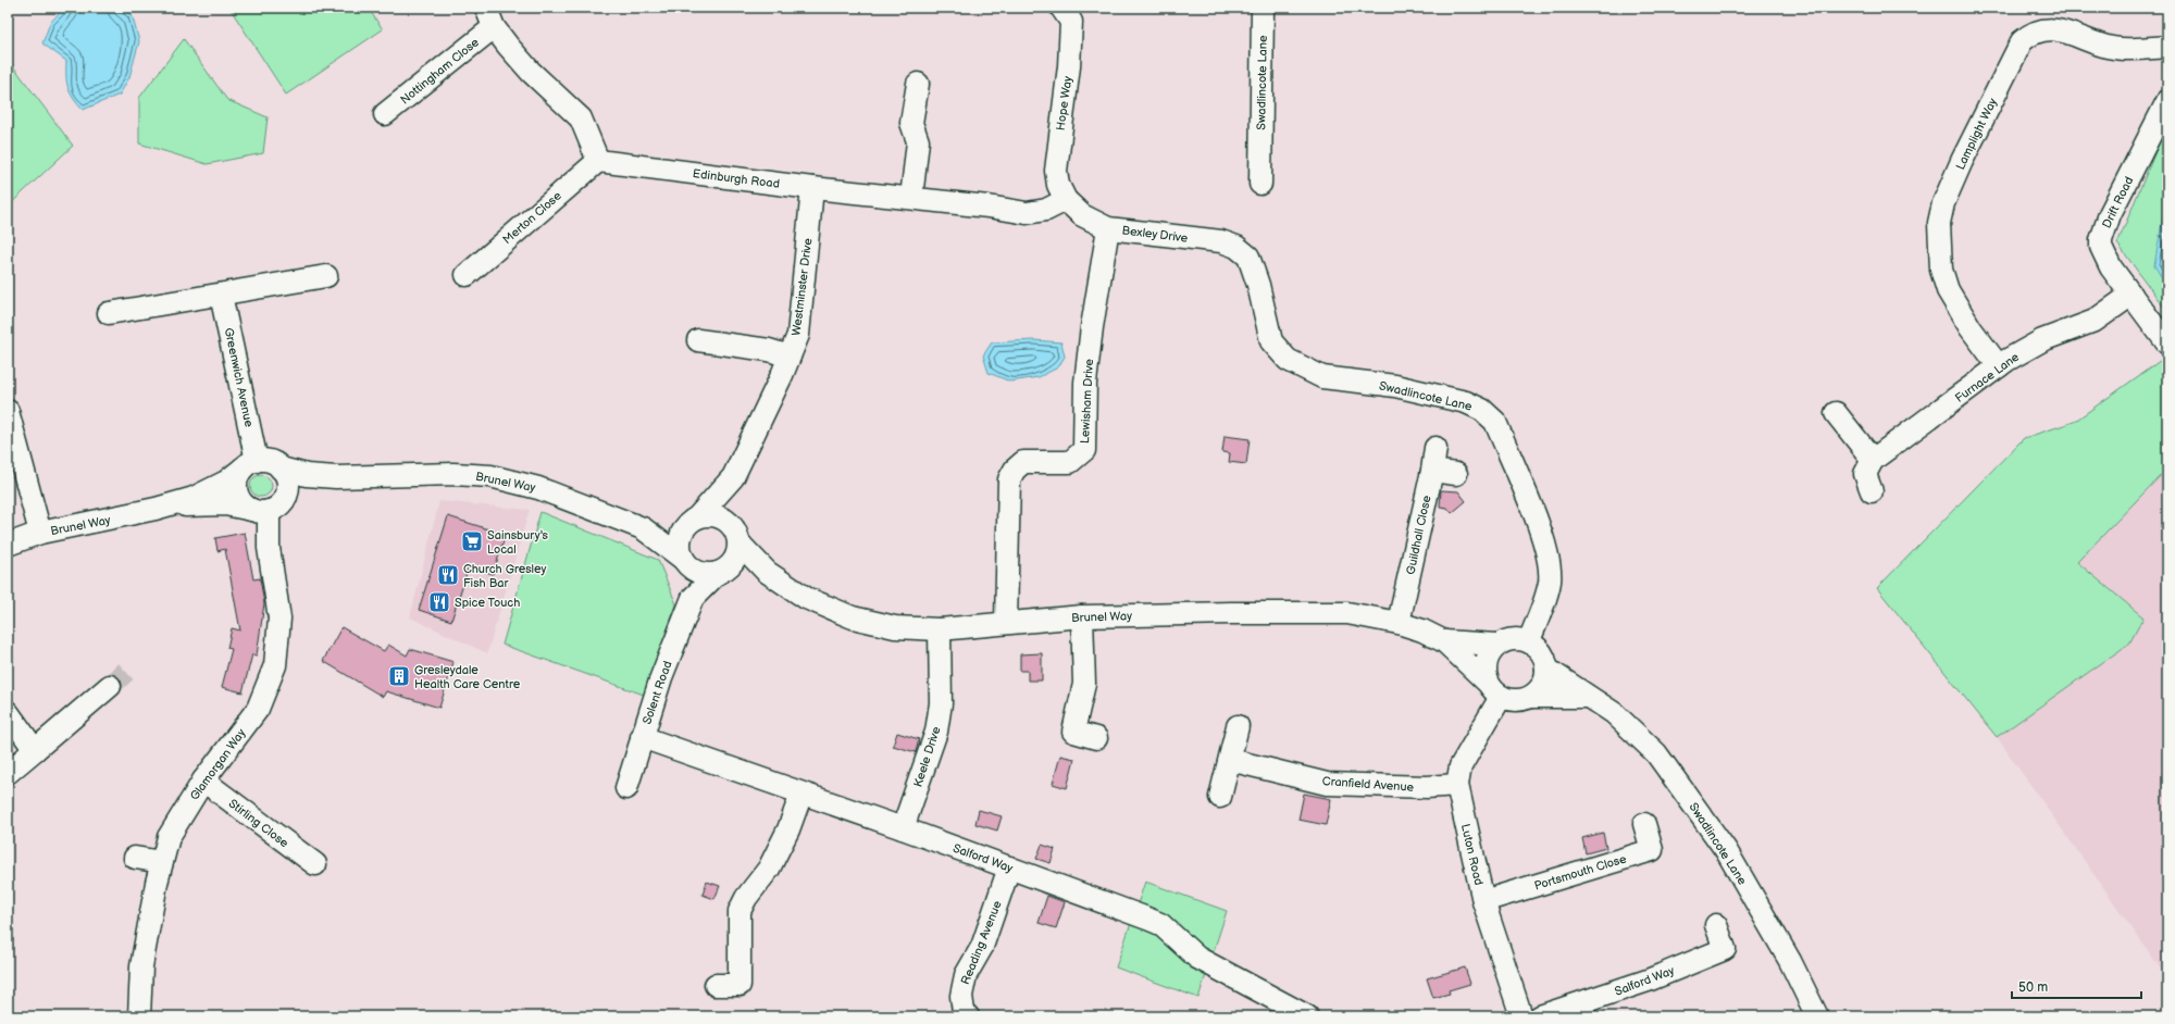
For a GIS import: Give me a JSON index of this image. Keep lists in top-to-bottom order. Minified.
{"streets":{"street":["Nottingham Close","Swadlincote Lane","Hope Way","Lamplight Way","Edinburgh Road","Drift Road","Merton Close","Bexley Drive","Westminster Drive","Greenwich Avenue","Furnace Lane","Lewisham Drive","Brunel Way","Guildhall Close","Solent Road","Keele Drive","Glamorgan Way","Cranfield Avenue","Stirling Close","Luton Road","Salford Way","Portsmouth Close","Reading Avenue"]},"crossings":[["Swadlincote Lane","Bexley Drive"],["Swadlincote Lane","Brunel Way"],["Swadlincote Lane","Luton Road"],["Hope Way","Edinburgh Road"],["Hope Way","Bexley Drive"],["Lamplight Way","Furnace Lane"],["Edinburgh Road","Merton Close"],["Edinburgh Road","Bexley Drive"],["Edinburgh Road","Westminster Drive"],["Drift Road","Furnace Lane"],["Bexley Drive","Lewisham Drive"],["Westminster Drive","Brunel Way"],["Westminster Drive","Solent Road"],["Greenwich Avenue","Brunel Way"],["Lewisham Drive","Brunel Way"],["Brunel Way","Guildhall Close"],["Brunel Way","Solent Road"],["Brunel Way","Keele Drive"],["Brunel Way","Glamorgan Way"],["Brunel Way","Luton Road"],["Solent Road","Salford Way"],["Keele Drive","Salford Way"],["Glamorgan Way","Stirling Close"],["Cranfield Avenue","Luton Road"],["Luton Road","Portsmouth Close"],["Salford Way","Reading Avenue"]],"places":{"supermarket":["Sainsbury's Local"],"restaurant":["Church Gresley Fish Bar","Spice Touch"],"building":["Gresleydale Health Care Centre"]},"scale_bar":"50 m"}
